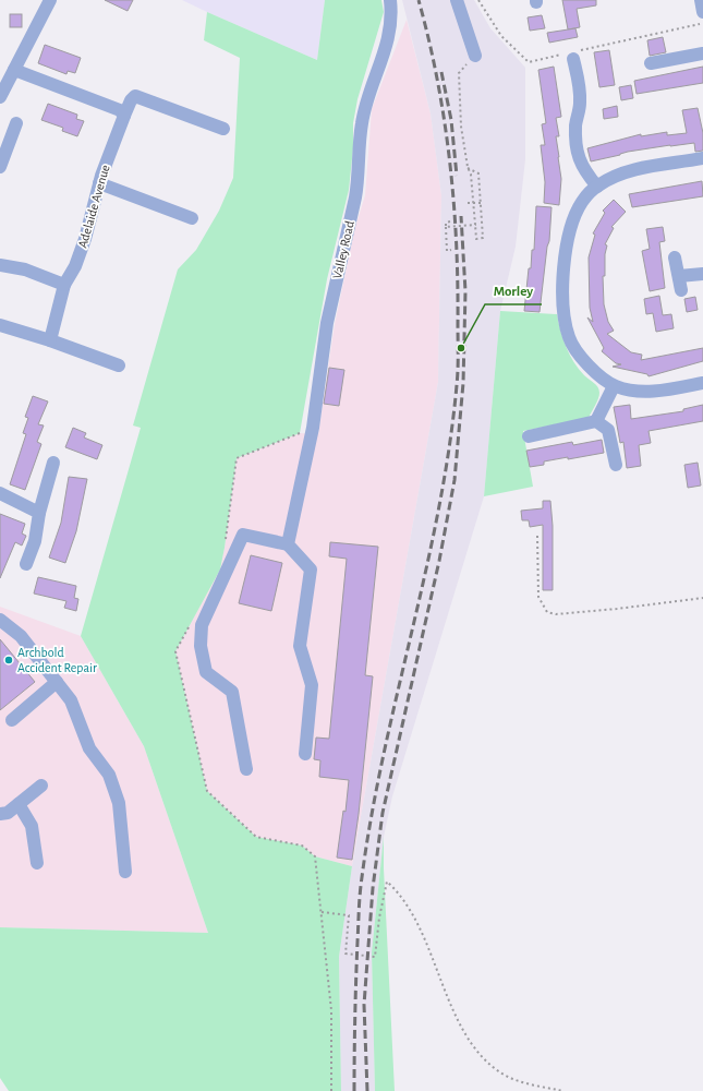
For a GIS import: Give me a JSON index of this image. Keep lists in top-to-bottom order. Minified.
{"streets":{"street":["Adelaide Avenue","Valley Road"]},"places":["Morley","Archbold Accident Repair"]}
